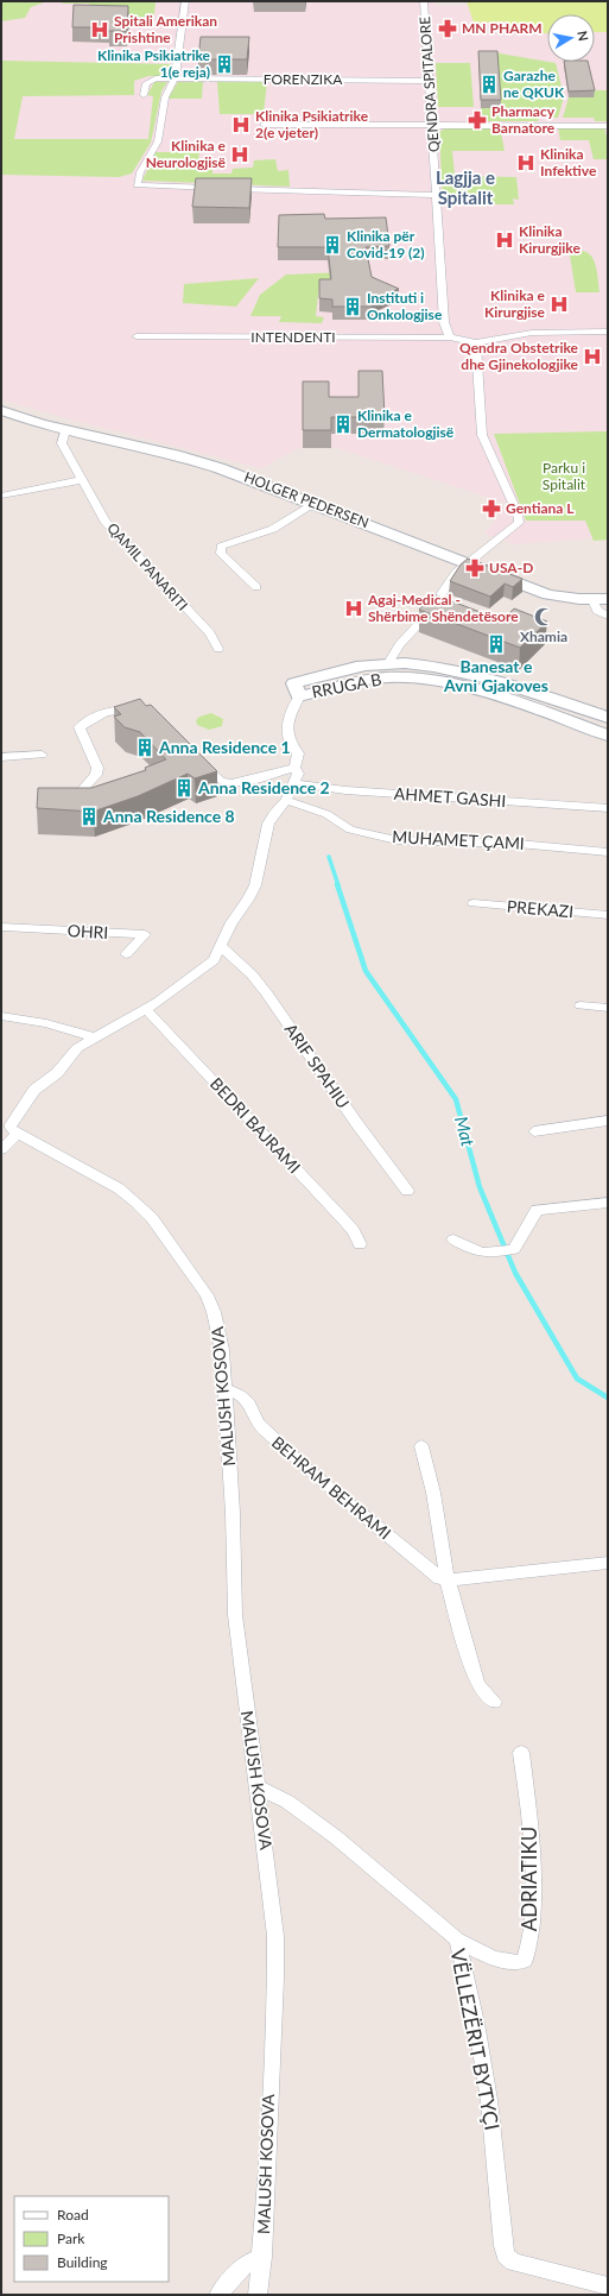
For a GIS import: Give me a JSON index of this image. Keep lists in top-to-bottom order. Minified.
{"streets":{"street":["FORENZIKA","QENDRA SPITALORE","INTENDENTI","HOLGER PEDERSEN","QAMIL PANARITI","RRUGA B","AHMET GASHI","MUHAMET ÇAMI","PREKAZI","OHRI","ARIF SPAHIU","BEDRI BAJRAMI","MALUSH KOSOVA","BEHRAM BEHRAMI","ADRIATIKU","VËLLEZËRIT BYTYÇI"]},"crossings":[["FORENZIKA","QENDRA SPITALORE"],["QENDRA SPITALORE","INTENDENTI"],["HOLGER PEDERSEN","QAMIL PANARITI"],["MALUSH KOSOVA","BEHRAM BEHRAMI"],["MALUSH KOSOVA","VËLLEZËRIT BYTYÇI"],["ADRIATIKU","VËLLEZËRIT BYTYÇI"]],"districts":["Lagjja e Spitalit"],"water":["Mat"],"parks":["Parku i Spitalit"],"places":{"pharmacy":["MN PHARM","Pharmacy Barnatore","Gentiana L","USA-D"],"hospital":["Spitali Amerikan Prishtine","Klinika Psikiatrike 2(e vjeter)","Klinika e Neurologjisë","Klinika Infektive","Klinika Kirurgjike","Klinika e Kirurgjise","Qendra Obstetrike dhe Gjinekologjike","Agaj-Medical - Shërbime Shëndetësore"],"building":["Klinika Psikiatrike 1(e reja)","Garazhe ne QKUK","Klinika për Covid-19 (2)","Instituti i Onkologjise","Klinika e Dermatologjisë","Banesat e Avni Gjakoves","Anna Residence 1","Anna Residence 2","Anna Residence 8"],"mosque":["Xhamia"]},"legend":["Road","Park","Building"],"north":"right"}
